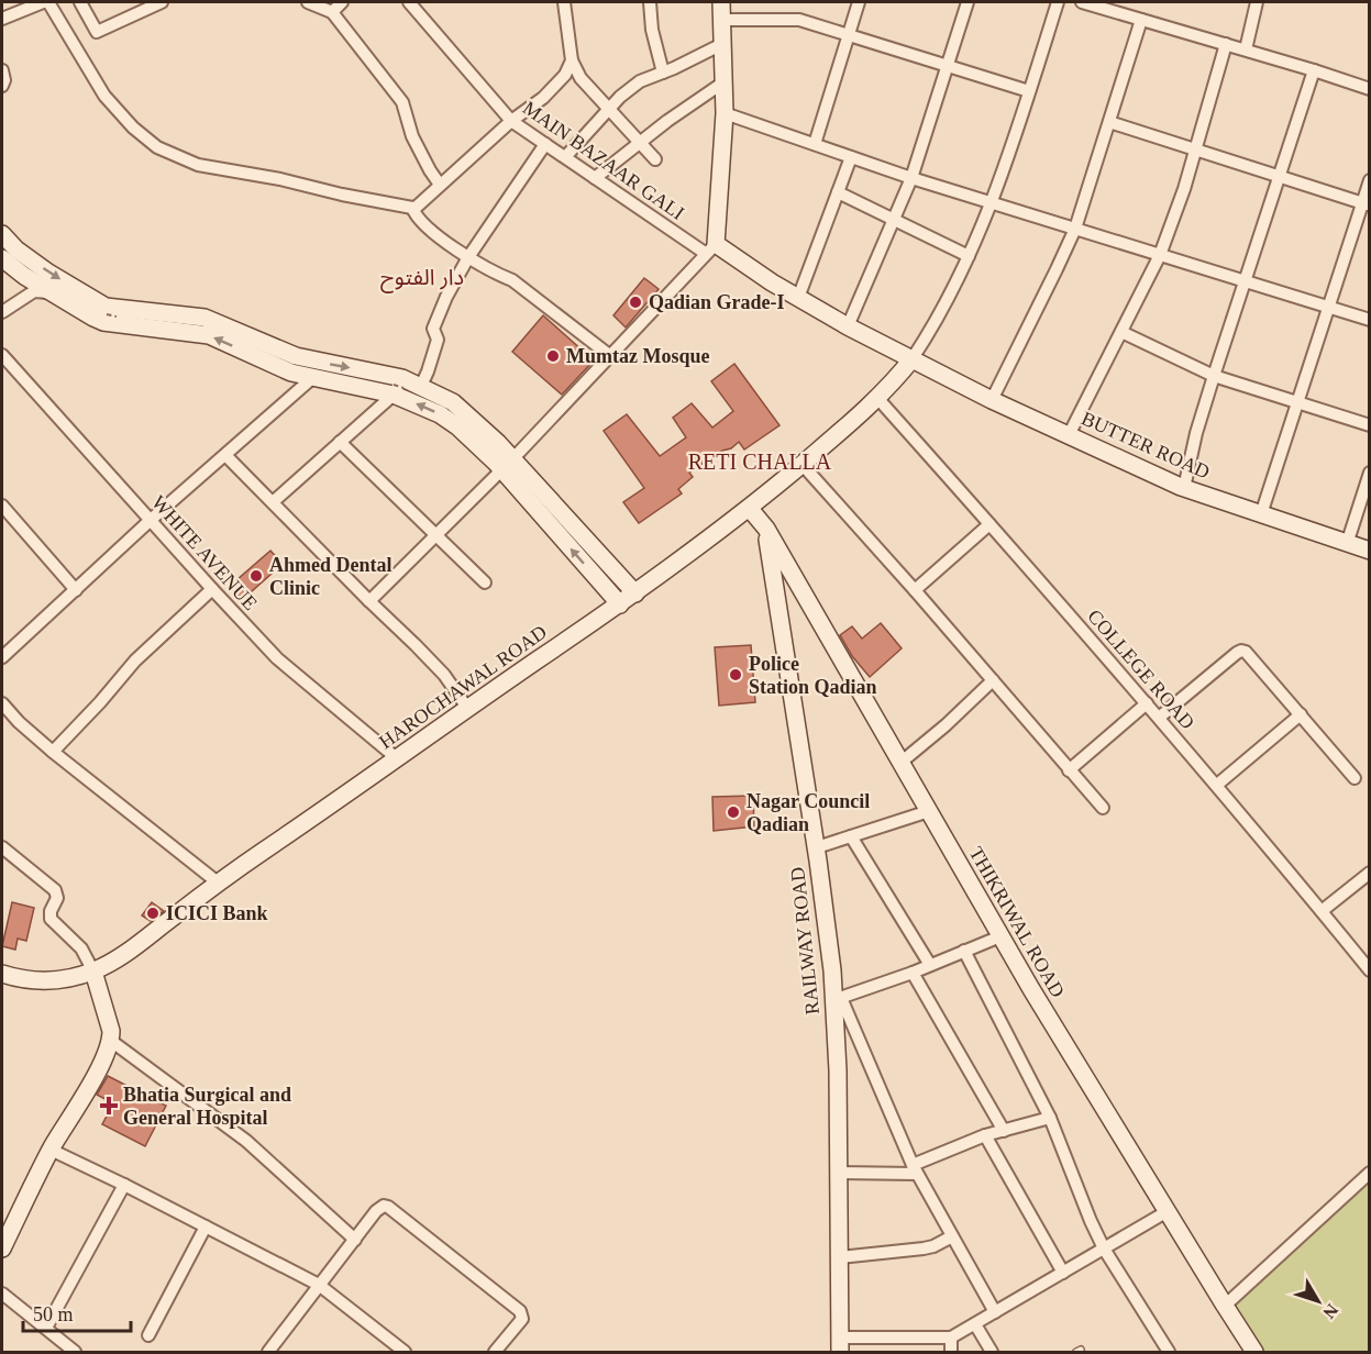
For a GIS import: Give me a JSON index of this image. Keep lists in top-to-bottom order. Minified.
{"streets":{"main road":["BUTTER ROAD","HAROCHAWAL ROAD","THIKRIWAL ROAD","RAILWAY ROAD"],"street":["MAIN BAZAAR GALI","WHITE AVENUE","COLLEGE ROAD"]},"crossings":[["MAIN BAZAAR GALI","BUTTER ROAD"],["BUTTER ROAD","HAROCHAWAL ROAD"],["WHITE AVENUE","HAROCHAWAL ROAD"],["COLLEGE ROAD","HAROCHAWAL ROAD"],["HAROCHAWAL ROAD","THIKRIWAL ROAD"],["THIKRIWAL ROAD","RAILWAY ROAD"]],"districts":["دار الفتوح","RETI CHALLA"],"places":{"other":["Qadian Grade-I","Mumtaz Mosque","Ahmed Dental Clinic","Police Station Qadian","Nagar Council Qadian","ICICI Bank"],"health":["Bhatia Surgical and General Hospital"]},"scale_bar":"50 m","north":"bottom right"}
